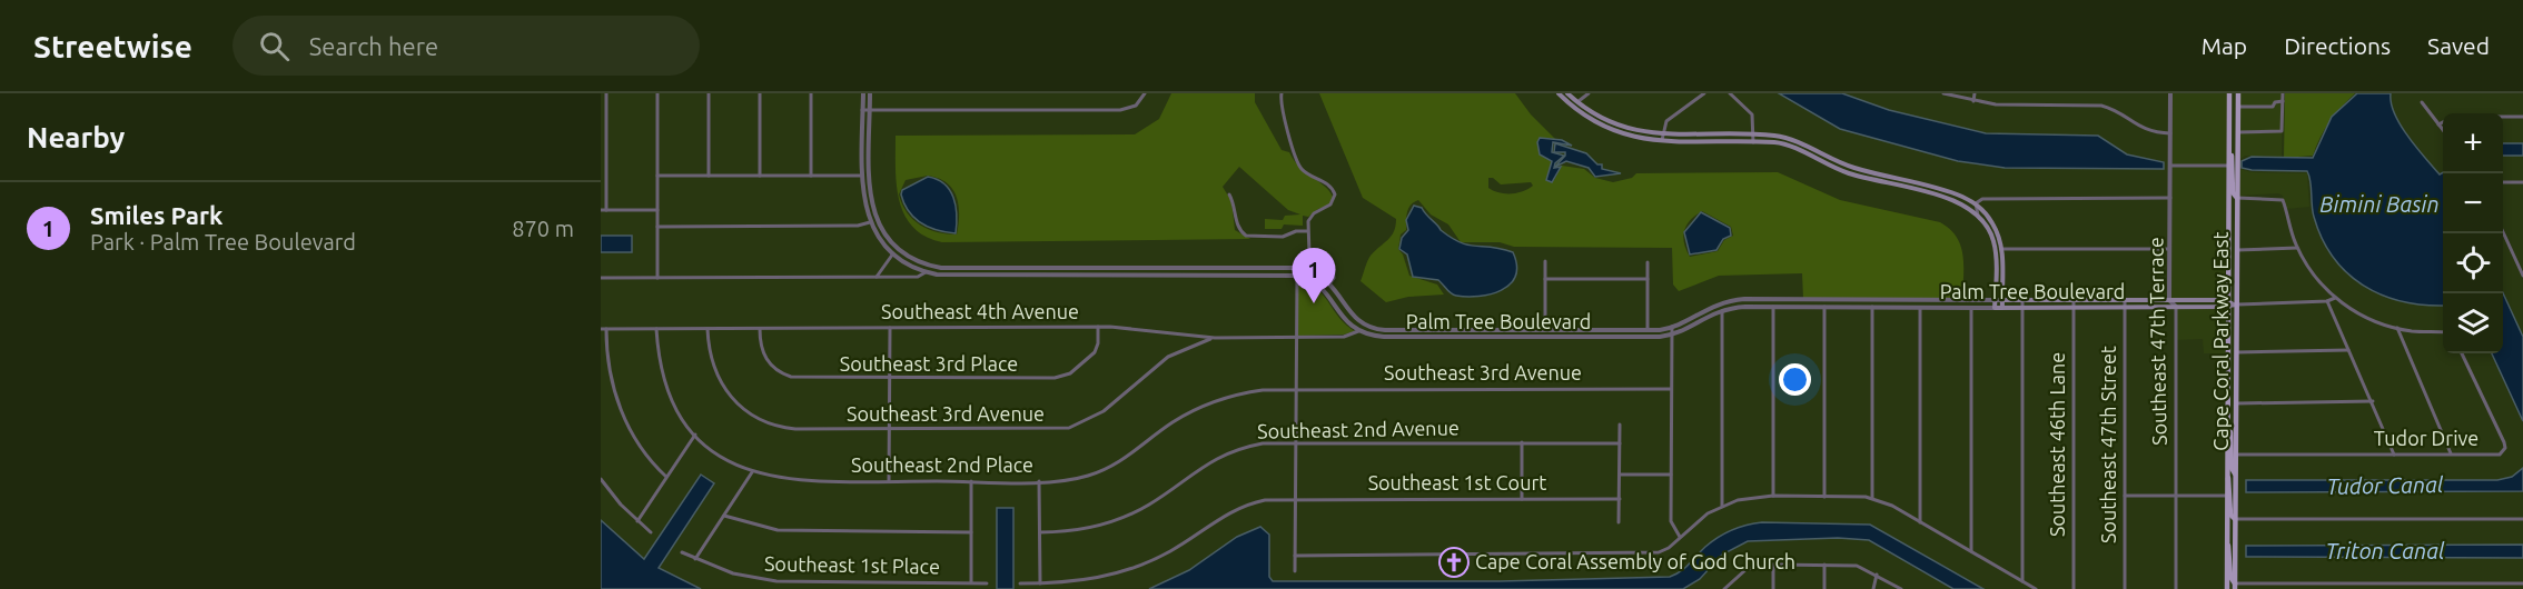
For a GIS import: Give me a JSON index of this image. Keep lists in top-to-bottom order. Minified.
{"streets":{"main road":["Palm Tree Boulevard","Cape Coral Parkway East"],"street":["Southeast 4th Avenue","Southeast 47th Terrace","Southeast 3rd Place","Southeast 3rd Avenue","Southeast 2nd Avenue","Tudor Drive","Southeast 46th Lane","Southeast 47th Street","Southeast 2nd Place","Southeast 1st Court","Southeast 1st Place"]},"crossings":[["Palm Tree Boulevard","Southeast 4th Avenue"],["Palm Tree Boulevard","Southeast 47th Terrace"],["Palm Tree Boulevard","Cape Coral Parkway East"],["Palm Tree Boulevard","Southeast 46th Lane"],["Palm Tree Boulevard","Southeast 47th Street"],["Southeast 4th Avenue","Southeast 3rd Place"],["Southeast 4th Avenue","Southeast 3rd Avenue"],["Southeast 4th Avenue","Southeast 2nd Place"],["Cape Coral Parkway East","Tudor Drive"],["Southeast 3rd Avenue","Southeast 2nd Place"]],"water":["Bimini Basin","Tudor Canal","Triton Canal"],"places":{"church":["Cape Coral Assembly of God Church"]},"page":{"header":"Streetwise","search":"Search here","nav":["Map","Directions","Saved"],"heading":"Nearby","map_buttons":["+","−"],"list":[{"mark":"1","name":"Smiles Park","note":"Park · Palm Tree Boulevard","value":"870 m"}],"pins":"1"}}
